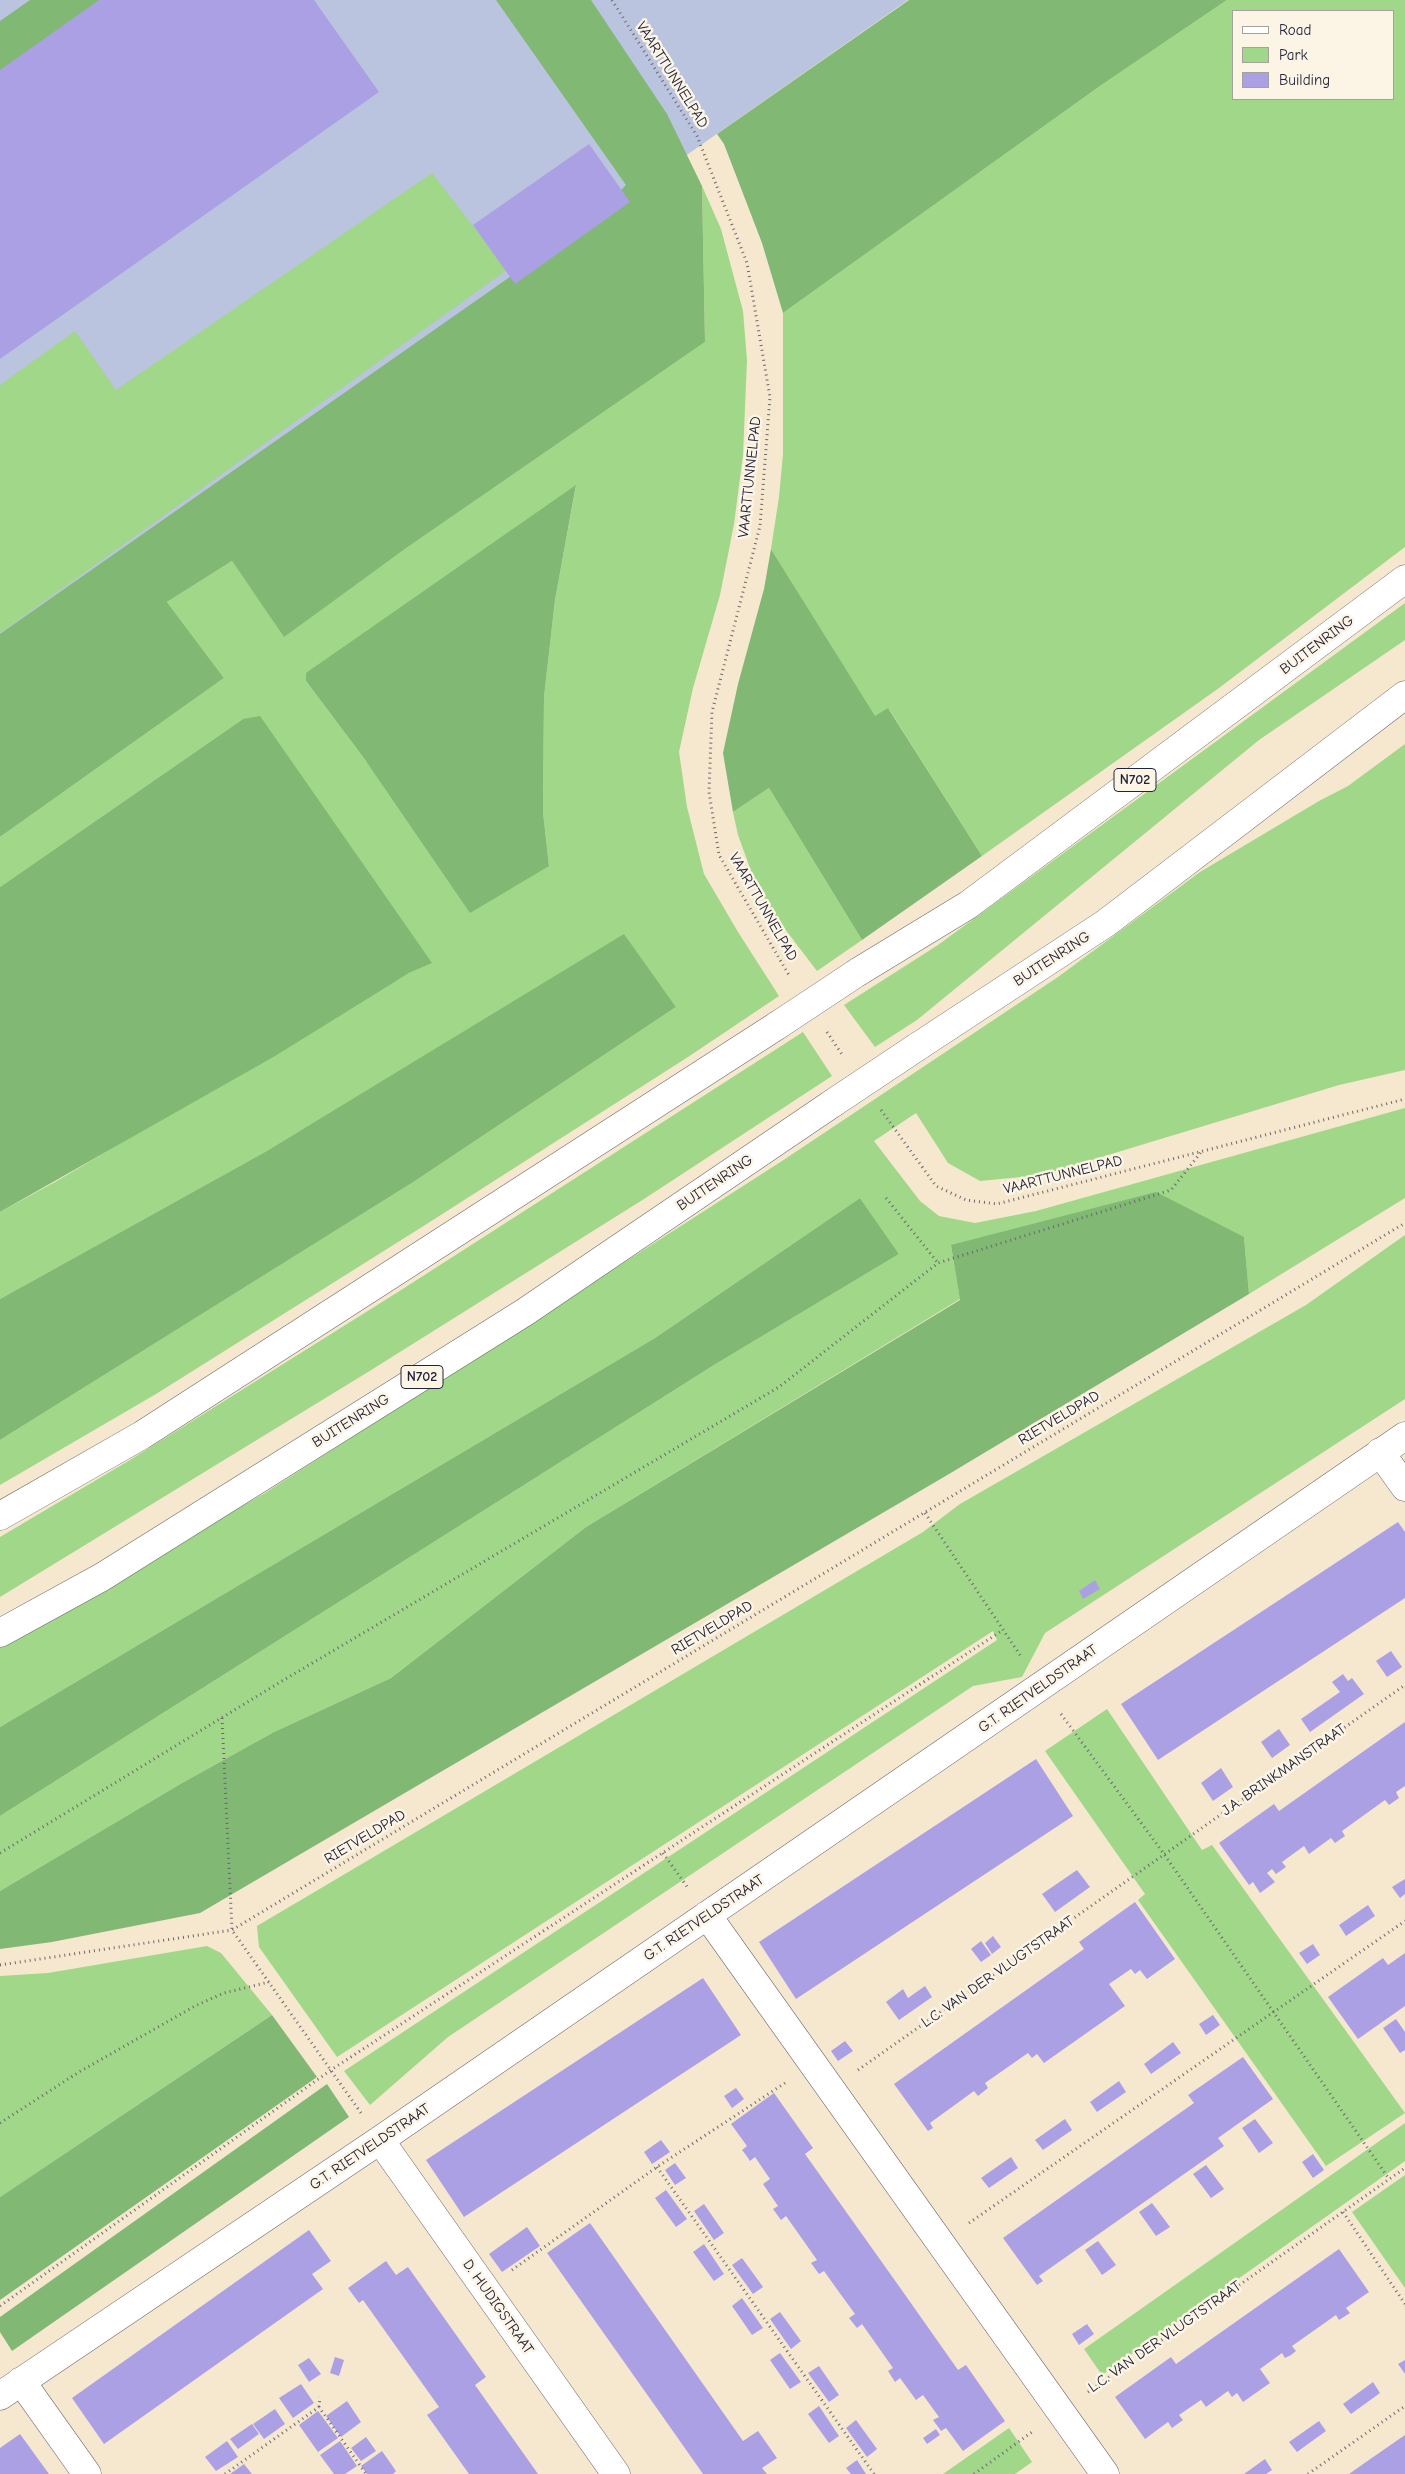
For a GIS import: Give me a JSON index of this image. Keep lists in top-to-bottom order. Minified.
{"streets":{"main road":["BUITENRING","N702","G.T. RIETVELDSTRAAT","D. HUDIGSTRAAT"],"path":["VAARTTUNNELPAD","RIETVELDPAD","J.A. BRINKMANSTRAAT","L.C. VAN DER VLUGTSTRAAT"]},"crossings":[["G.T. RIETVELDSTRAAT","D. HUDIGSTRAAT"],["J.A. BRINKMANSTRAAT","L.C. VAN DER VLUGTSTRAAT"]],"legend":["Road","Park","Building"]}
